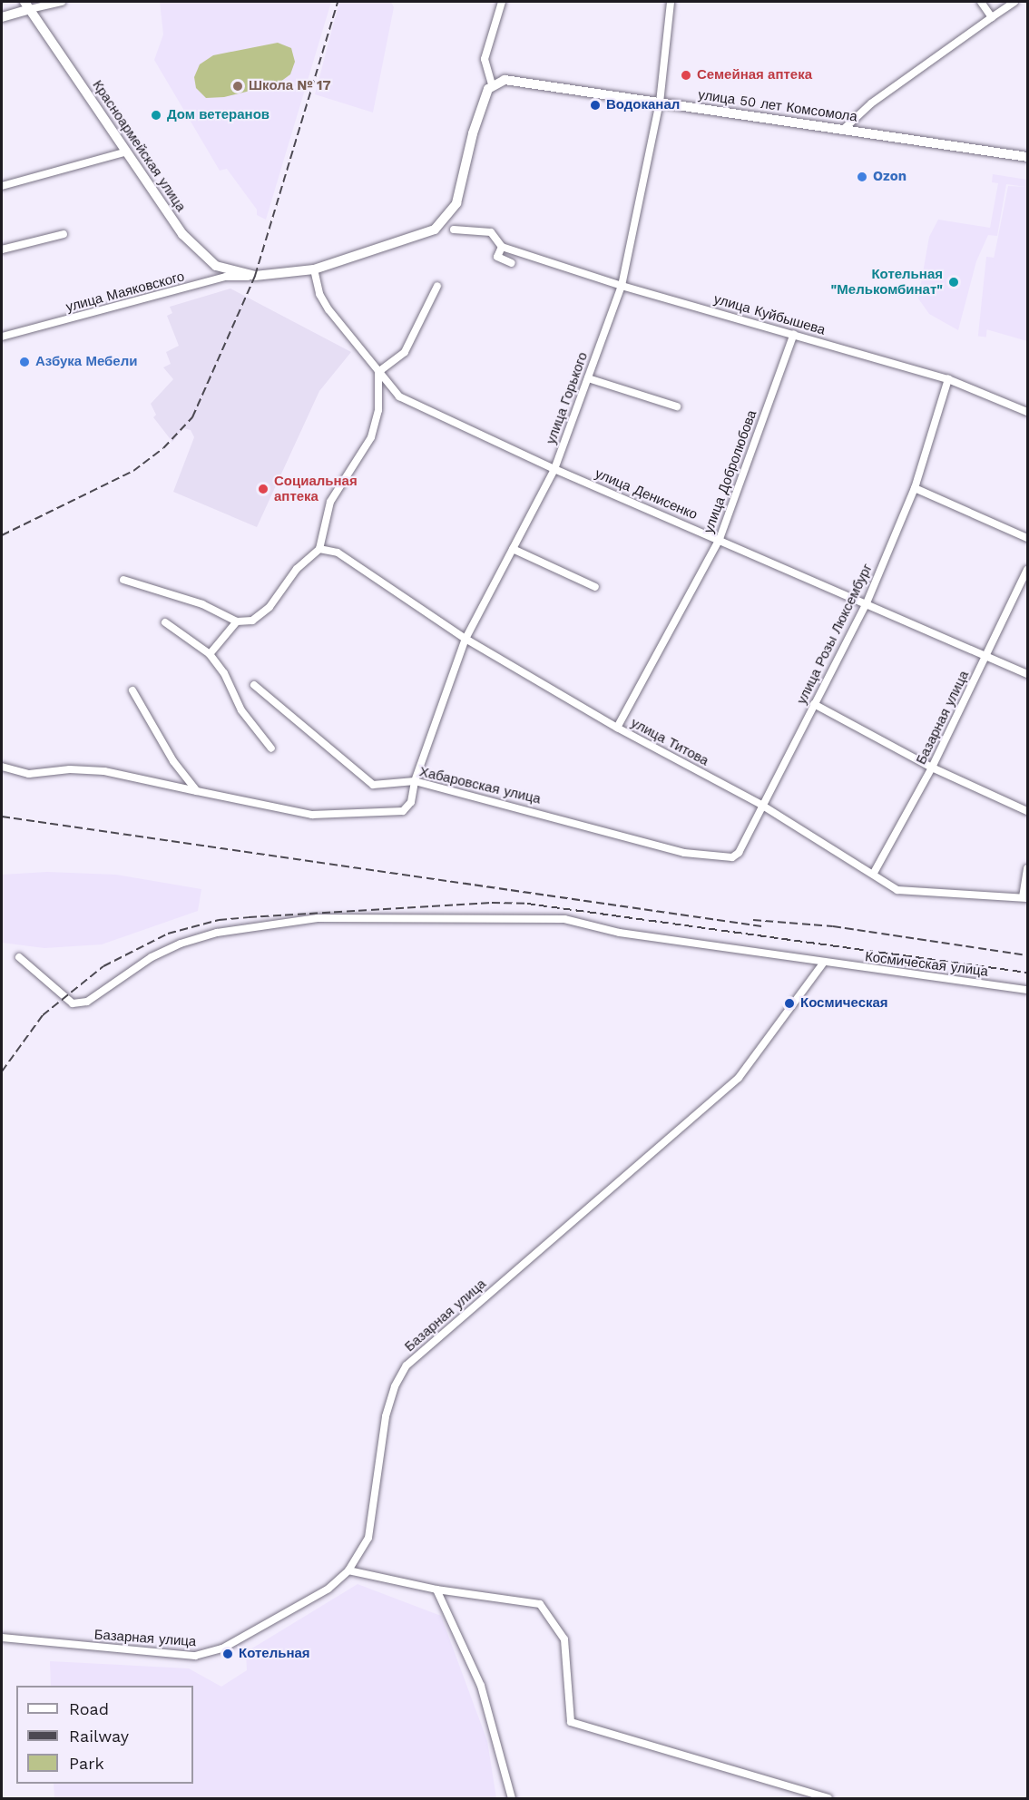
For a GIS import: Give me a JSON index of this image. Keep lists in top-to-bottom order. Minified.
{"streets":{"street":["улица 50 лет Комсомола","Красноармейская улица","улица Маяковского","улица Куйбышева","улица Горького","улица Добролюбова","улица Денисенко","улица Розы Люксембург","Базарная улица","улица Титова","Хабаровская улица","Космическая улица"]},"crossings":[["улица 50 лет Комсомола","улица Горького"],["Красноармейская улица","улица Маяковского"],["улица Куйбышева","улица Горького"],["улица Куйбышева","улица Добролюбова"],["улица Куйбышева","улица Розы Люксембург"],["улица Горького","улица Денисенко"],["улица Горького","улица Титова"],["улица Горького","Хабаровская улица"],["улица Добролюбова","улица Денисенко"],["улица Добролюбова","улица Титова"],["улица Денисенко","улица Розы Люксембург"],["улица Денисенко","Базарная улица"],["улица Розы Люксембург","улица Титова"],["улица Розы Люксембург","Хабаровская улица"],["Базарная улица","улица Титова"],["Базарная улица","Космическая улица"]],"places":["Семейная аптека","Школа № 17","Водоканал","Дом ветеранов","Ozon","Котельная \"Мелькомбинат\"","Азбука Мебели","Социальная аптека","Космическая","Котельная"],"legend":["Road","Railway","Park"]}
